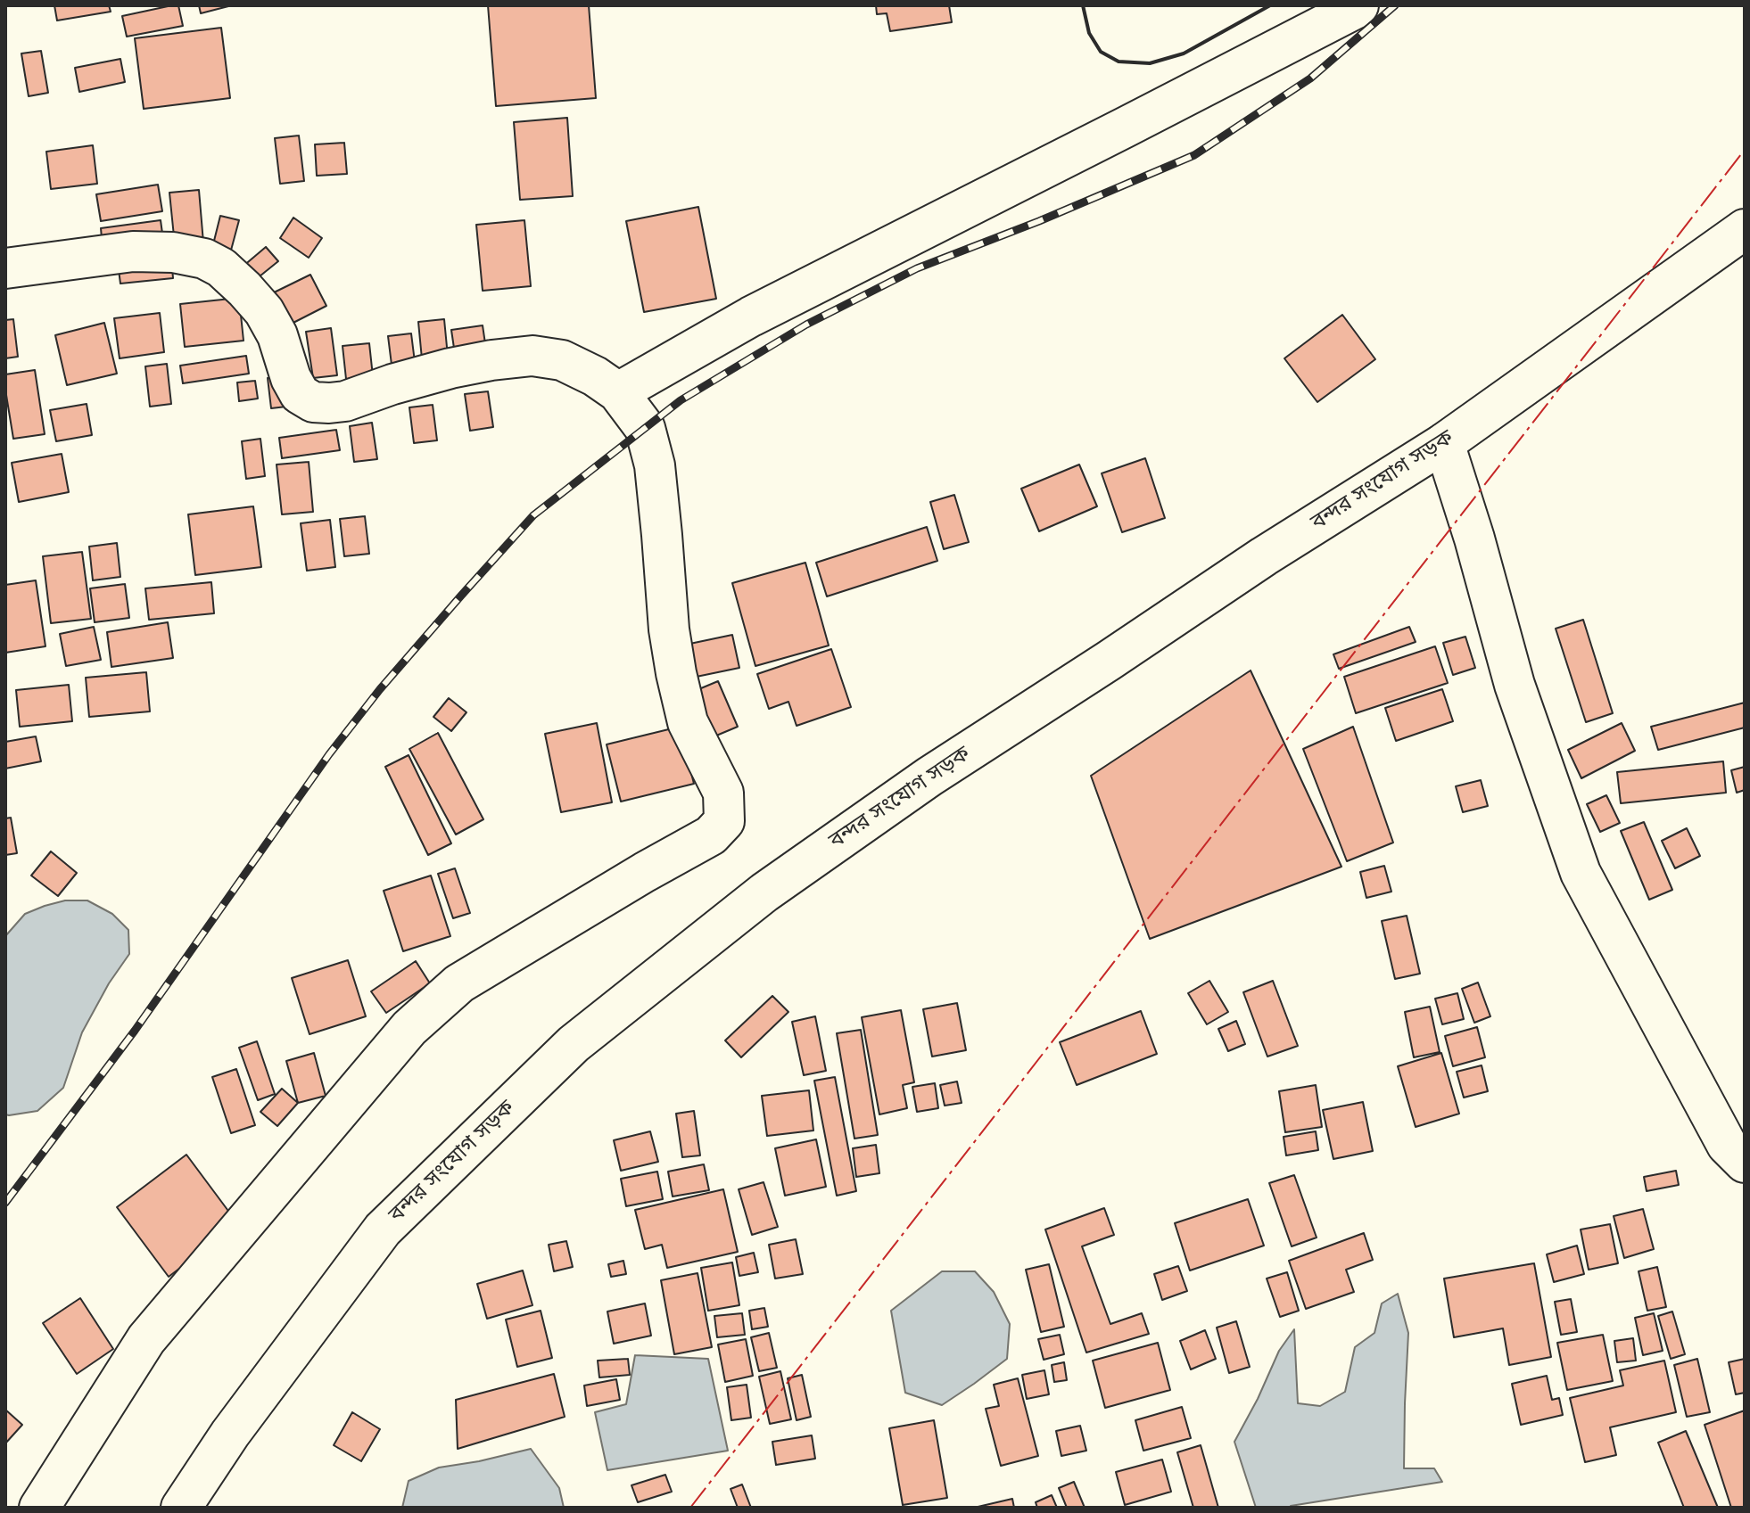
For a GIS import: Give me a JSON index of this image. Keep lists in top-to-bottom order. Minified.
{"streets":{"main road":["বন্দর সংযোগ সড়ক"]}}
